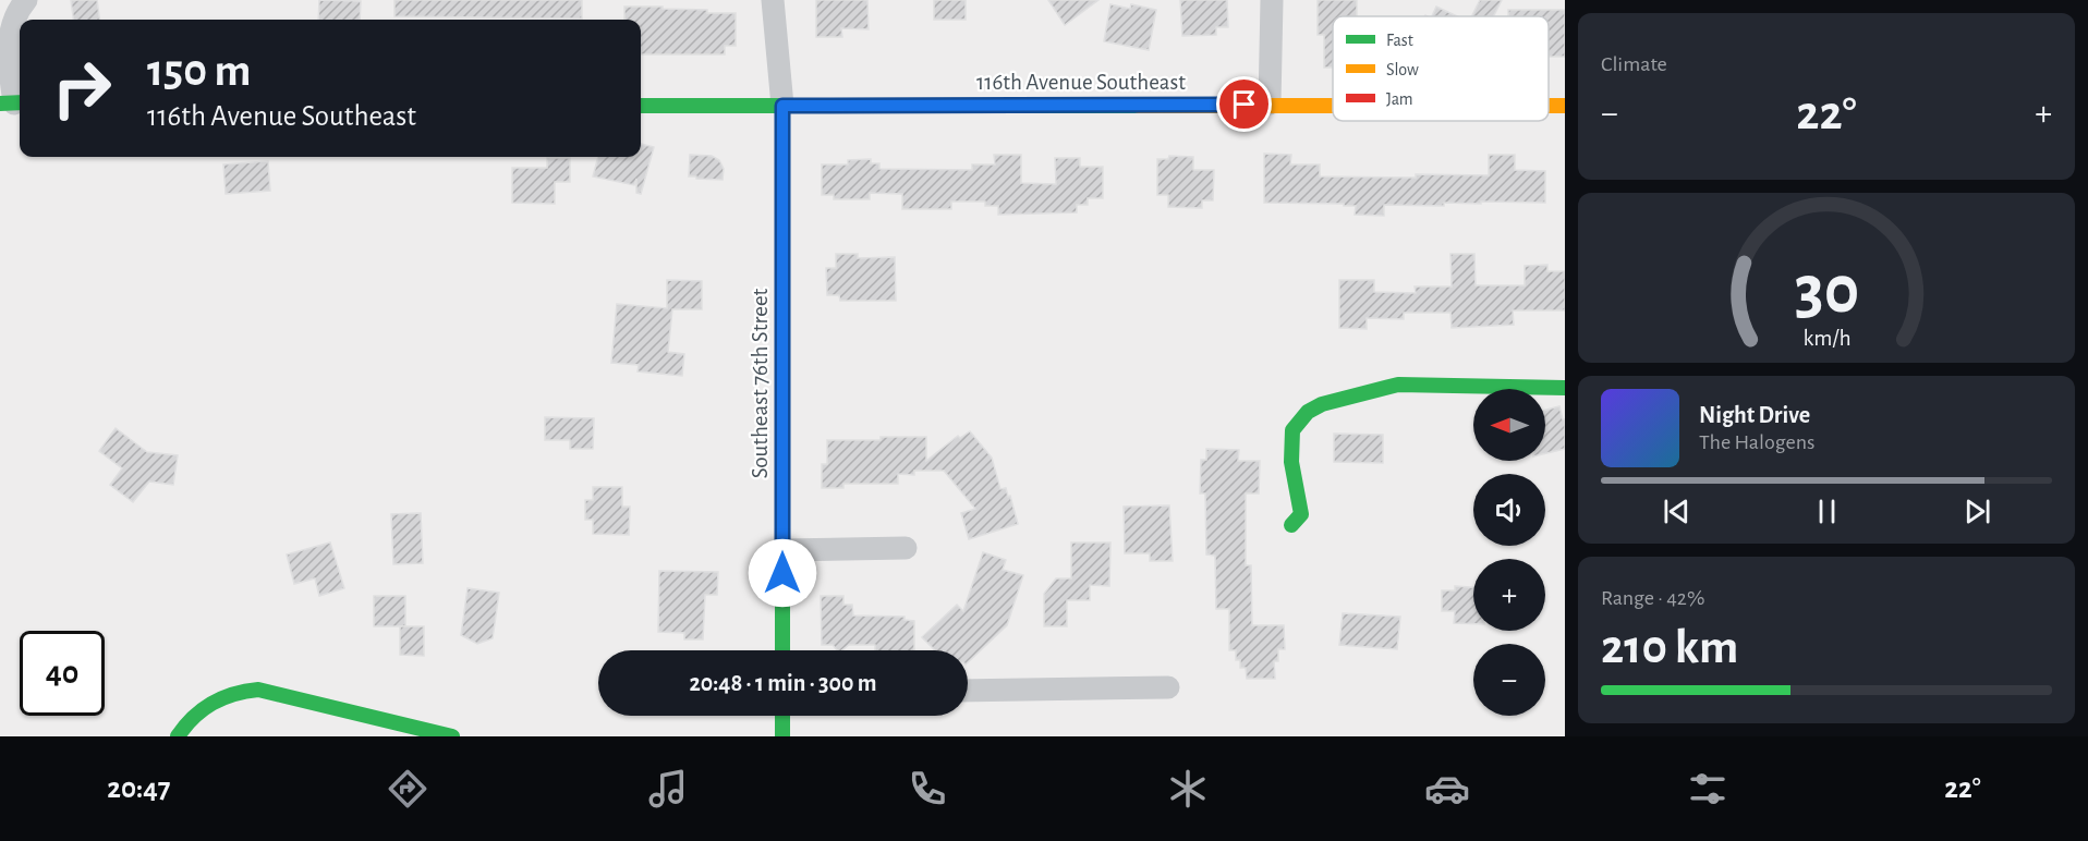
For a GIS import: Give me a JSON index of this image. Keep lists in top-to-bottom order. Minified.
{"streets":{"street":["116th Avenue Southeast","Southeast 76th Street"]},"crossings":[["116th Avenue Southeast","Southeast 76th Street"]],"legend":["Fast","Slow","Jam"],"north":"left","page":{"tile":["Climate",["Range · 42%","210 km"]],"turn":["150 m","116th Avenue Southeast"],"heat":["−","22°","+"],"map_buttons":["+","−"],"song":["Night Drive","The Halogens"],"limit":"40","trip":"20:48 · 1 min · 300 m","tabs":["20:47","22°"],"gauge":["30","km/h"]}}
